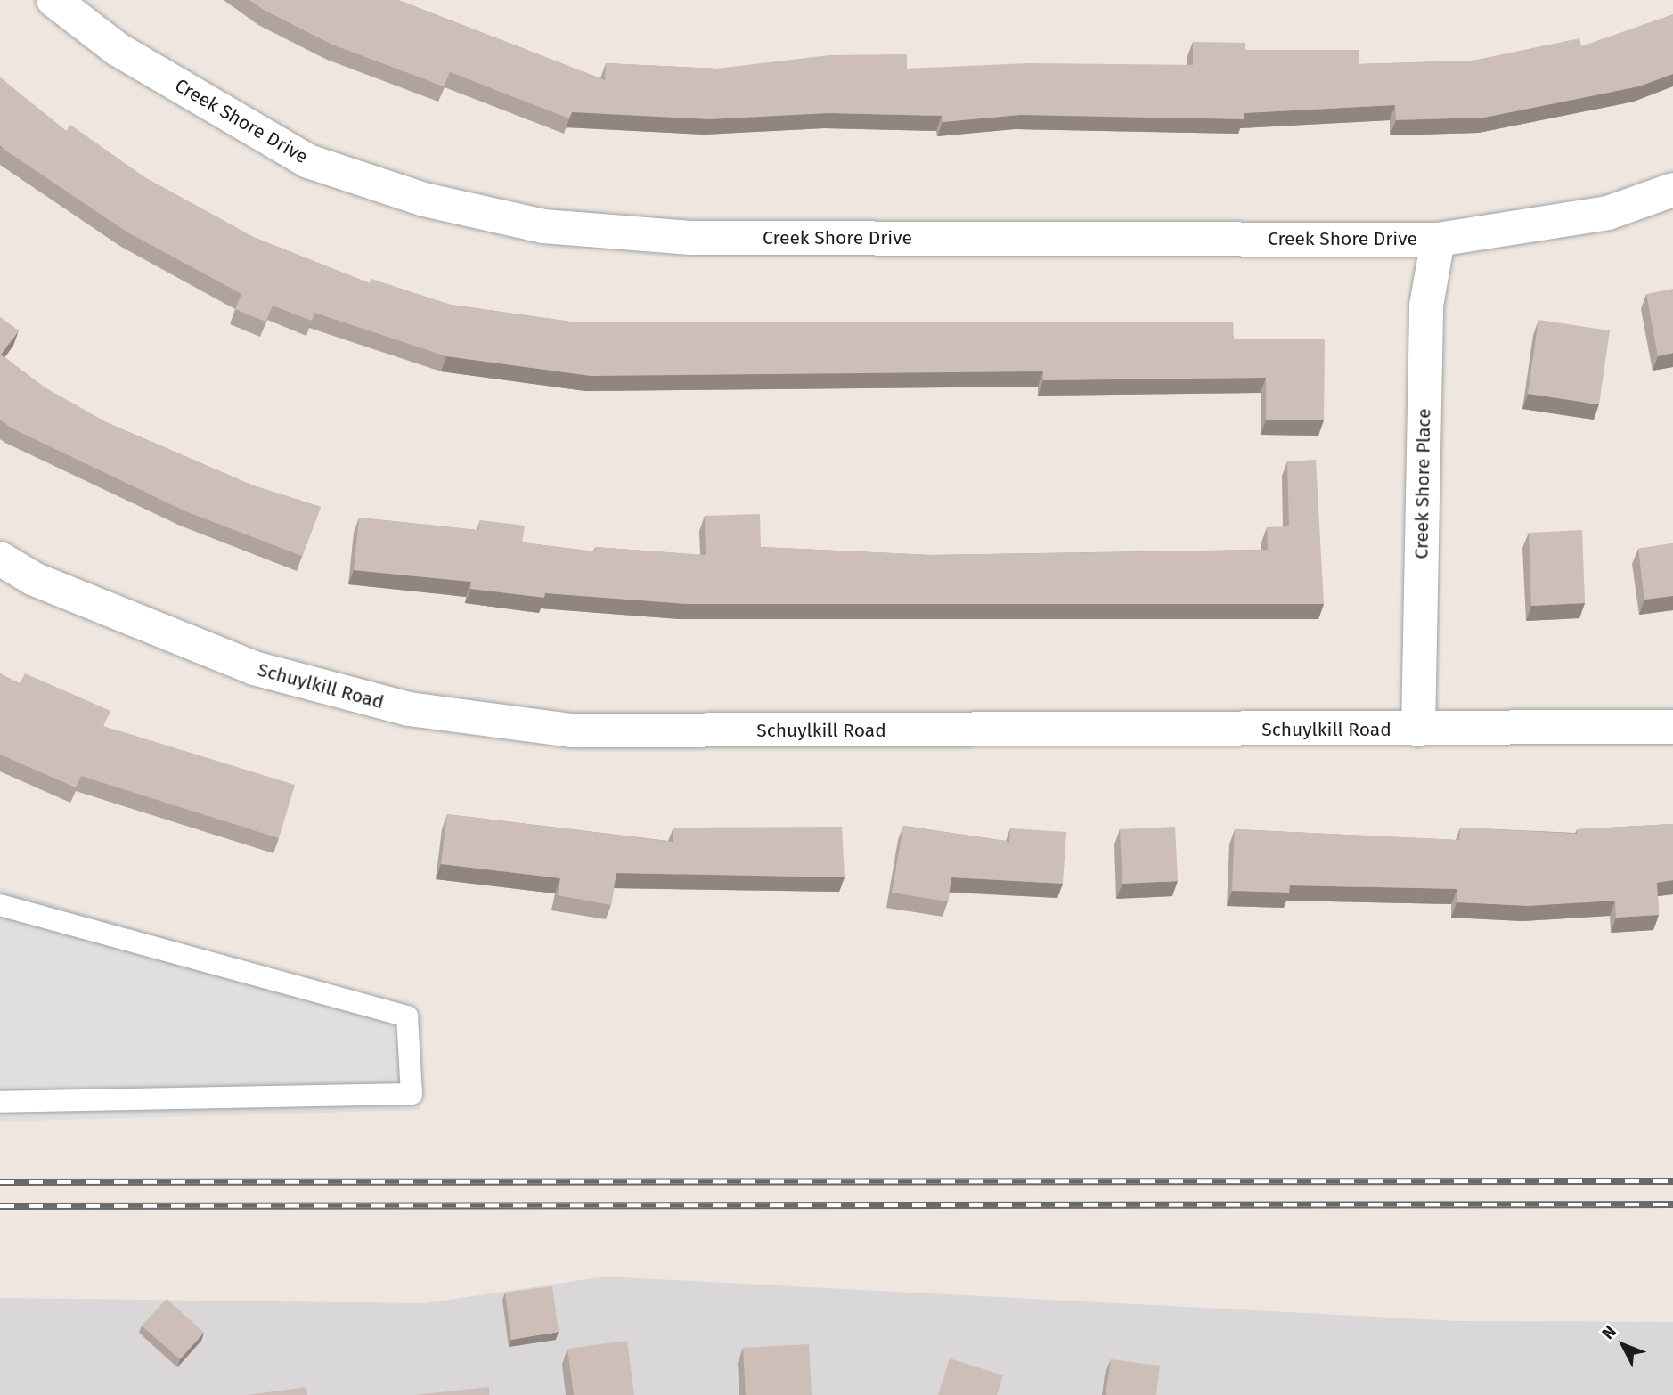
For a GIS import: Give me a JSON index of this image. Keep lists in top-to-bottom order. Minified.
{"streets":{"street":["Creek Shore Drive","Creek Shore Place","Schuylkill Road"]},"crossings":[["Creek Shore Drive","Creek Shore Place"],["Creek Shore Place","Schuylkill Road"]],"north":"top left"}
